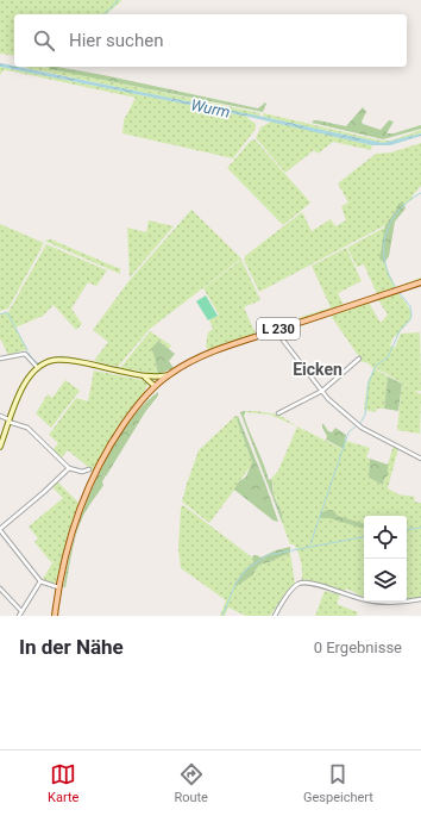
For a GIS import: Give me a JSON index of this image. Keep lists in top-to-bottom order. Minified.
{"streets":{"main road":["L 230"]},"districts":["Eicken"],"water":["Wurm"],"page":{"search":"Hier suchen","heading":["In der Nähe","0 Ergebnisse"],"nav":["Karte","Route","Gespeichert"]}}
